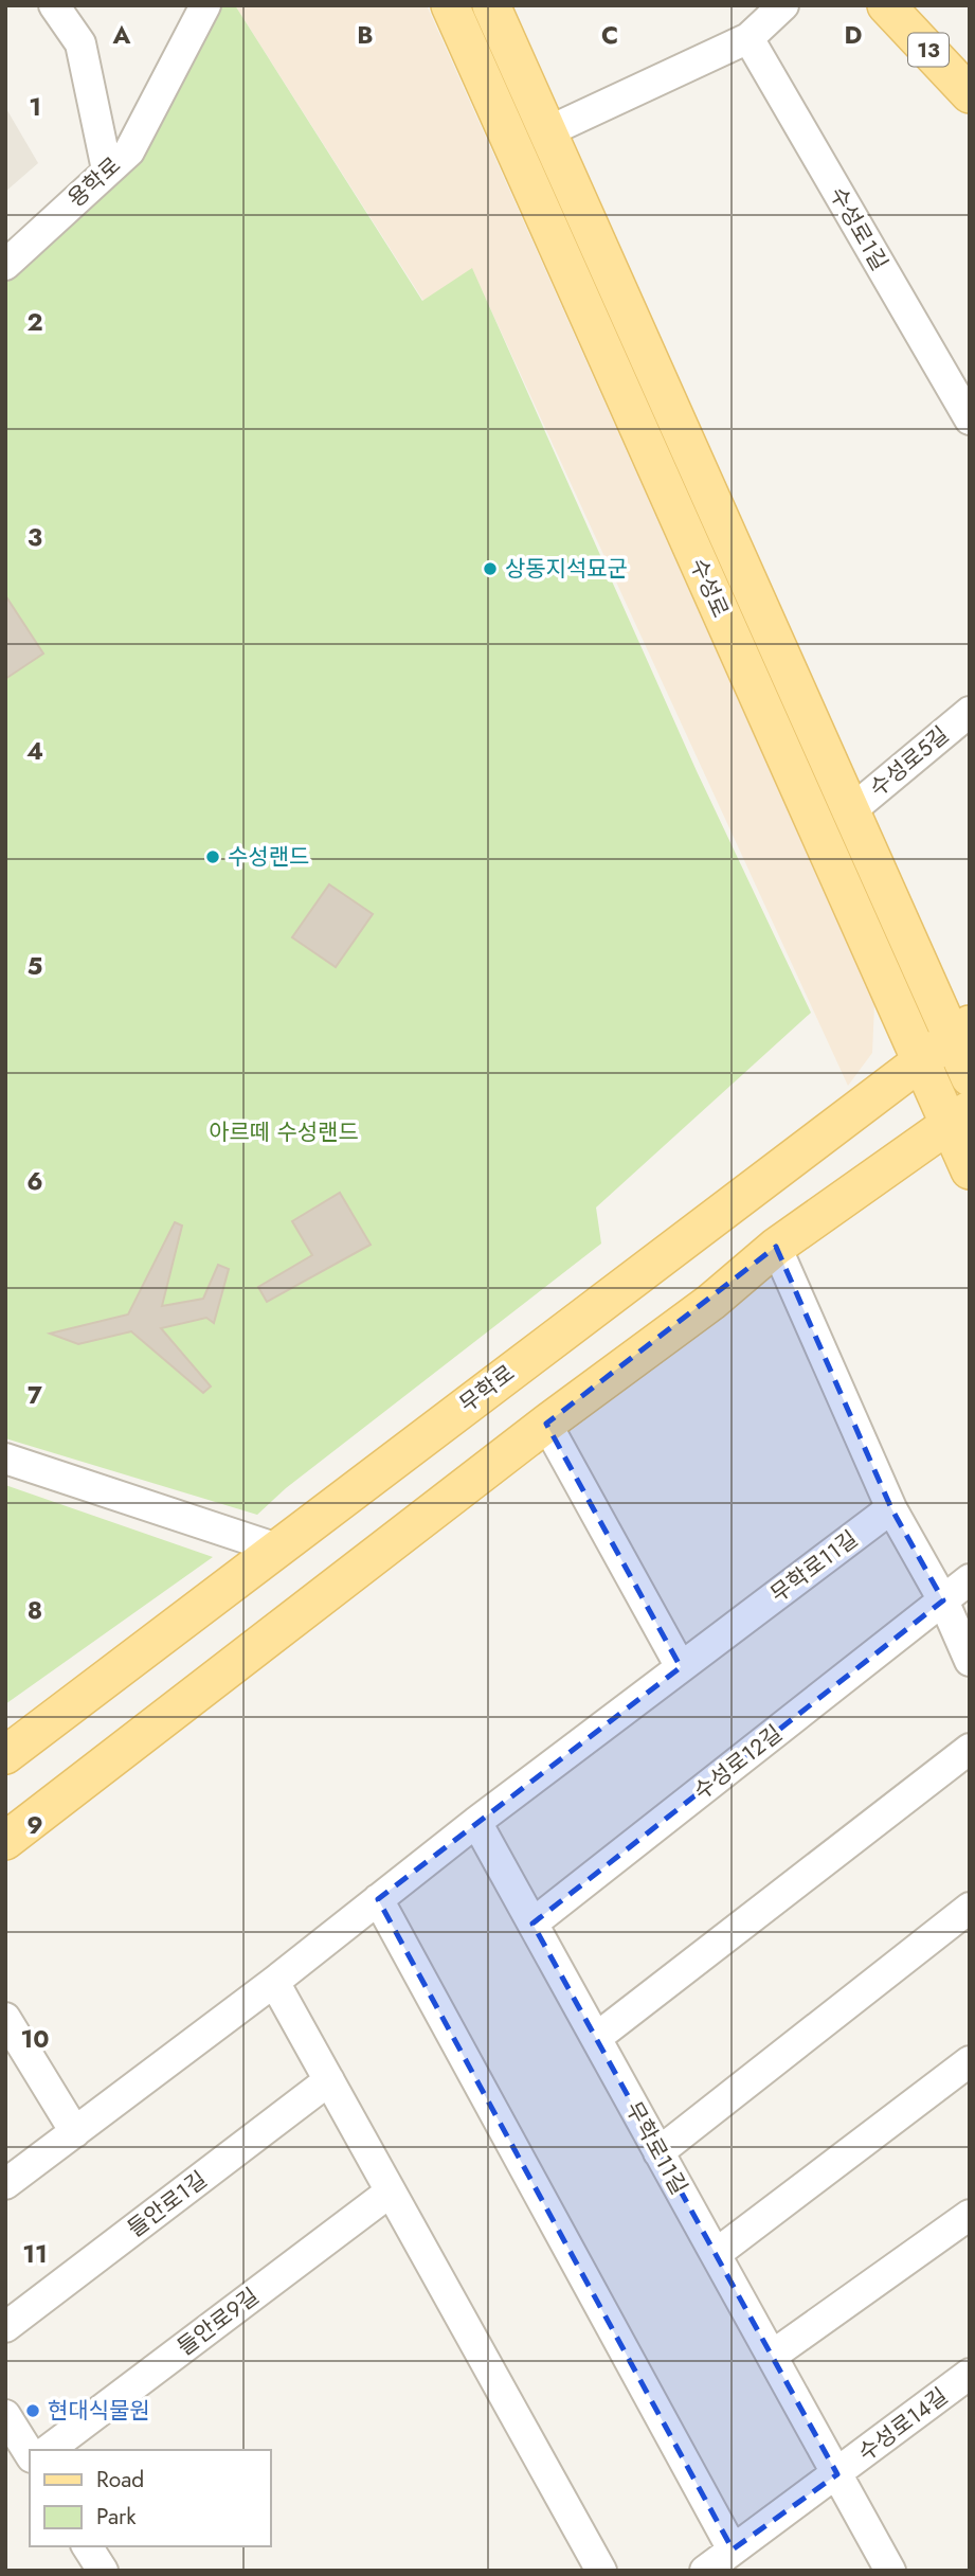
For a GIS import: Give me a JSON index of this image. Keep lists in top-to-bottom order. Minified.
{"streets":{"main road":["13","수성로","무학로"],"street":["용학로","수성로1길","수성로5길","무학로11길","수성로12길","들안로1길","들안로9길","수성로14길"]},"crossings":[["수성로","수성로5길"],["수성로","무학로"],["무학로11길","수성로12길"],["무학로11길","수성로14길"]],"parks":["아르떼 수성랜드"],"places":["상동지석묘군","수성랜드","현대식물원"],"legend":["Road","Park"],"grid":{"columns":["A","B","C","D"],"rows":["1","2","3","4","5","6","7","8","9","10","11"]}}
